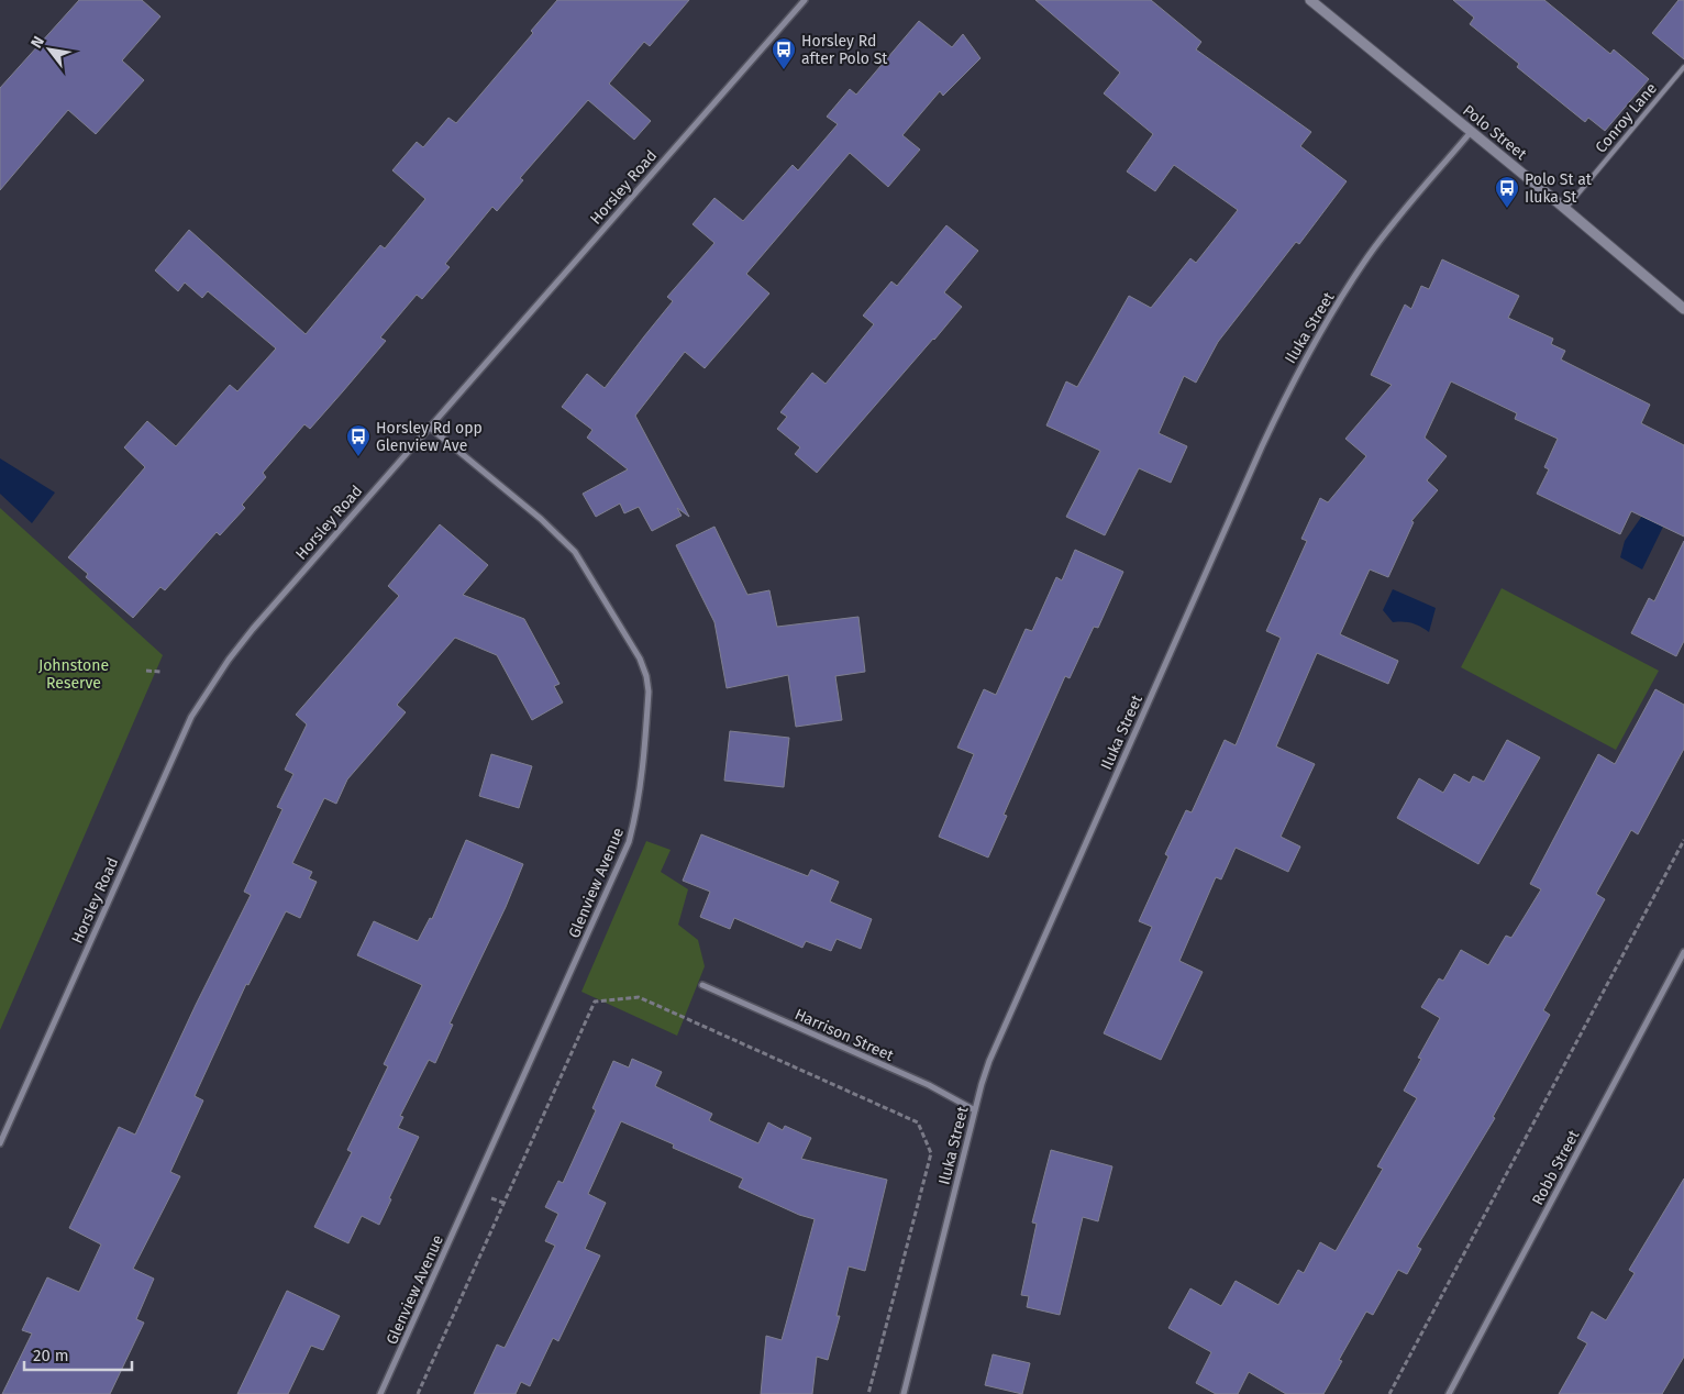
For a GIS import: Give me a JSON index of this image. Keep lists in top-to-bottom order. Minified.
{"streets":{"street":["Polo Street","Horsley Road","Iluka Street","Glenview Avenue","Harrison Street","Robb Street"],"lane":["Conroy Lane"]},"crossings":[["Conroy Lane","Polo Street"],["Polo Street","Iluka Street"],["Horsley Road","Glenview Avenue"],["Iluka Street","Harrison Street"]],"parks":["Johnstone Reserve"],"places":{"bus stop":["Horsley Rd after Polo St","Polo St at Iluka St","Horsley Rd opp Glenview Ave"]},"scale_bar":"20 m","north":"top left"}
